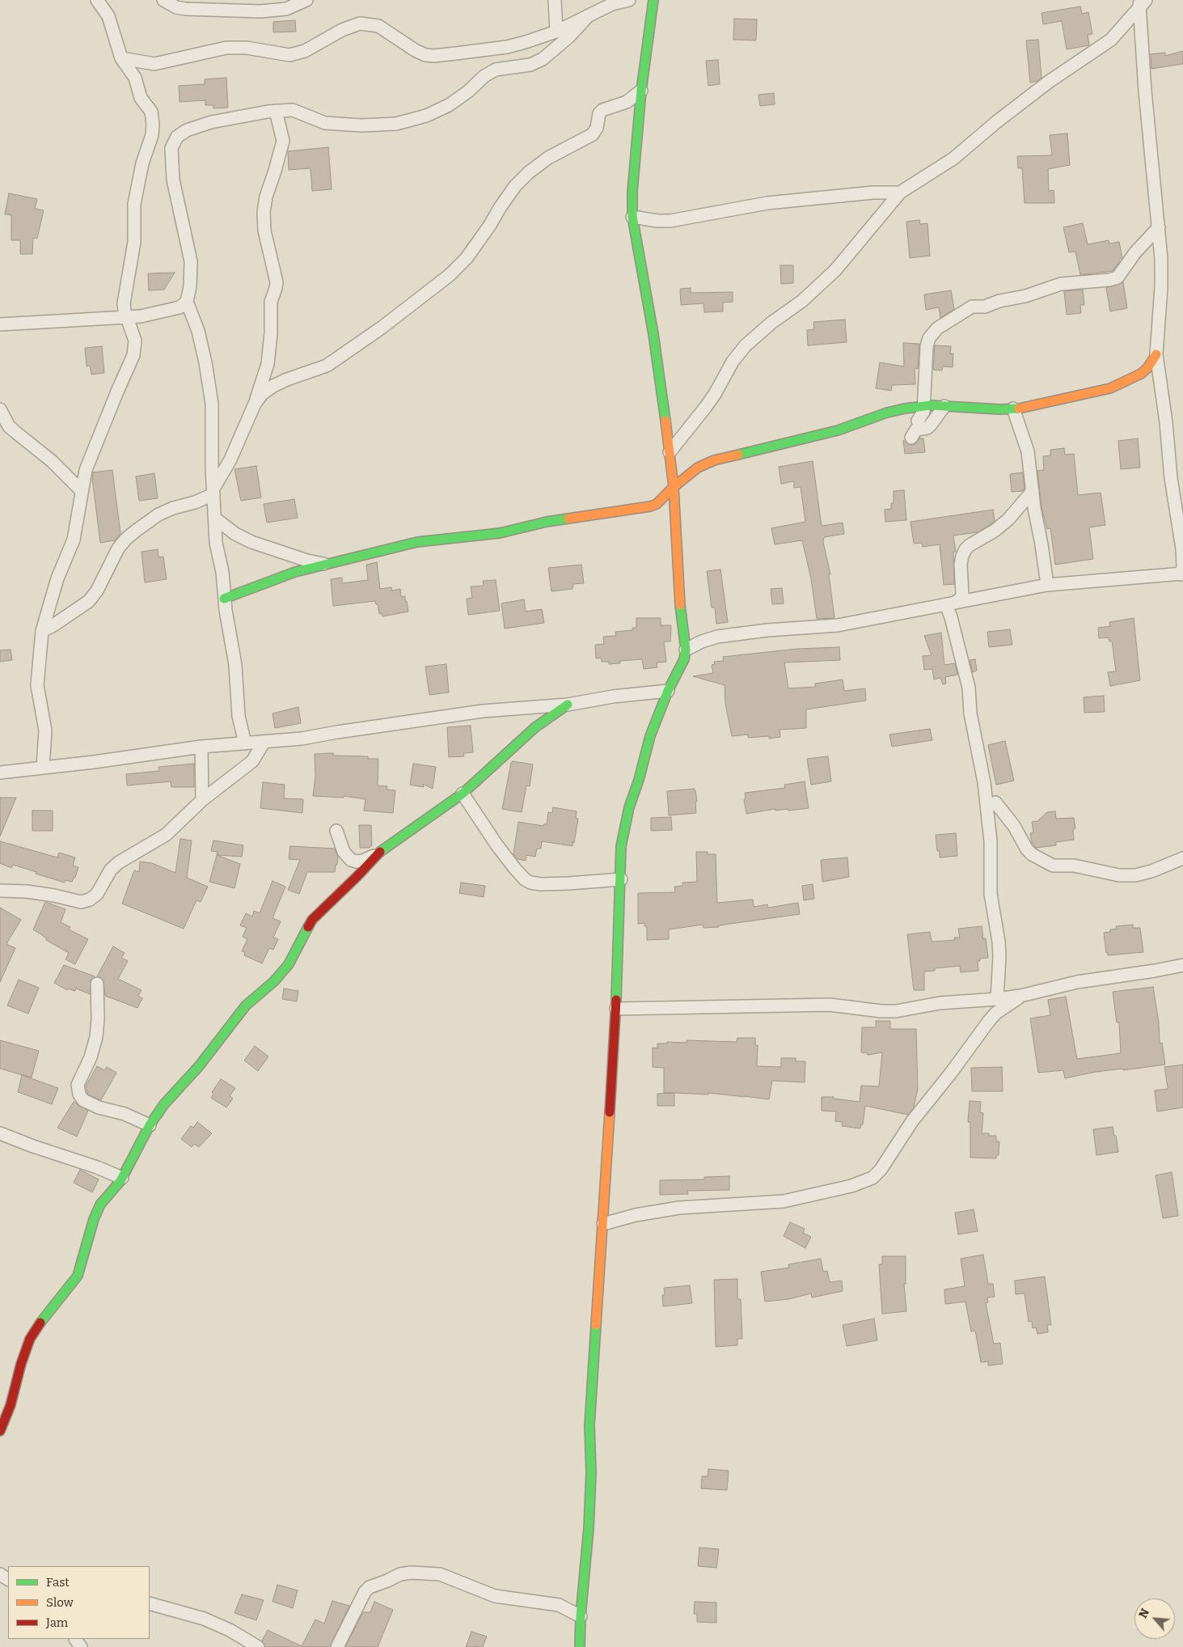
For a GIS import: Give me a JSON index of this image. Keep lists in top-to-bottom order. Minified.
{"legend":["Fast","Slow","Jam"],"north":"top left"}
